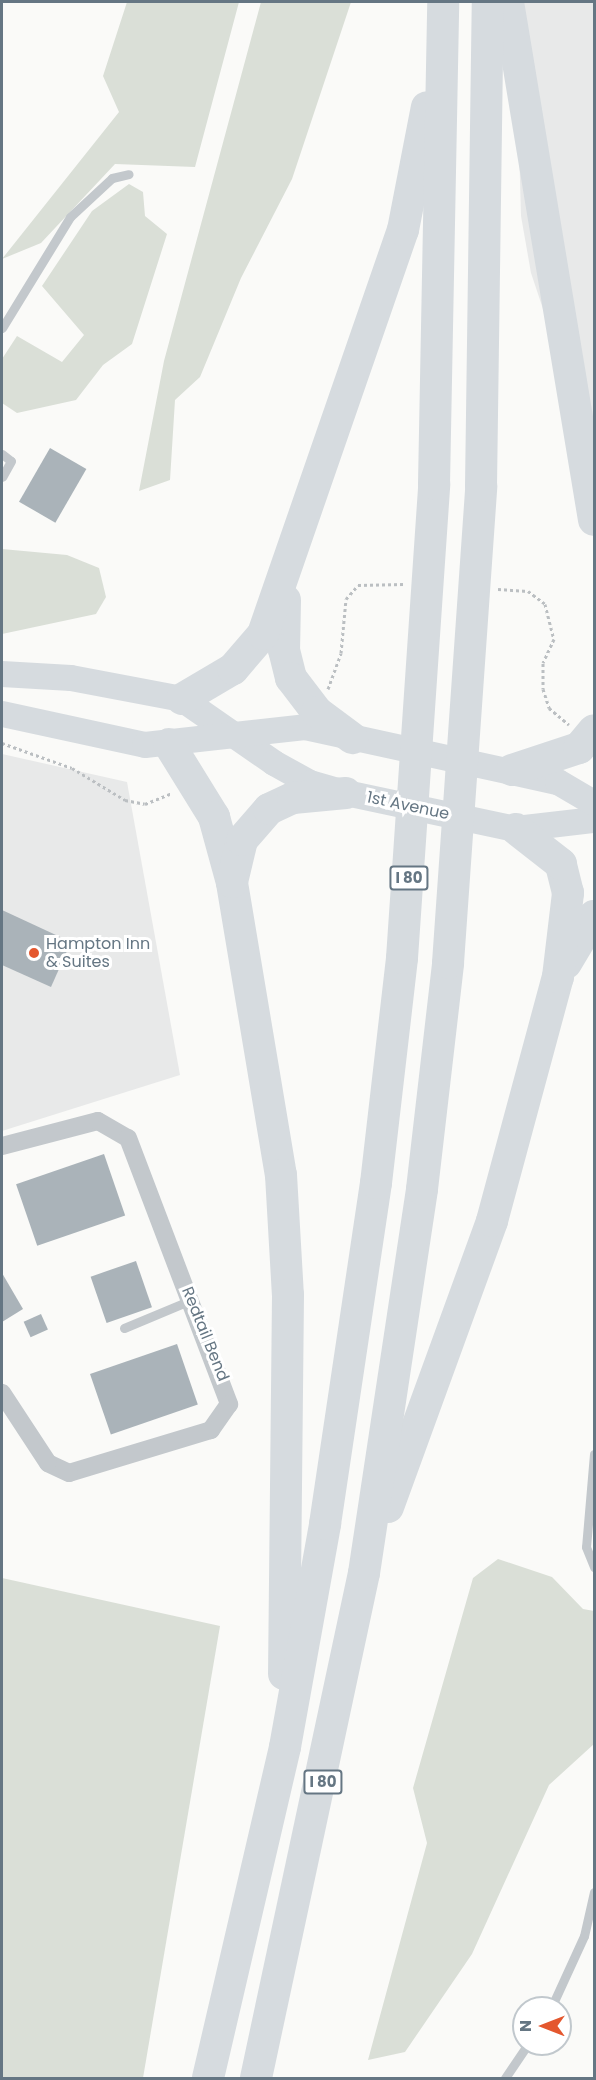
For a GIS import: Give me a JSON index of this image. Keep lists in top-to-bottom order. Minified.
{"streets":{"highway":["I 80"],"main road":["1st Avenue"],"street":["Redtail Bend"]},"places":["Hampton Inn & Suites"],"north":"left"}
